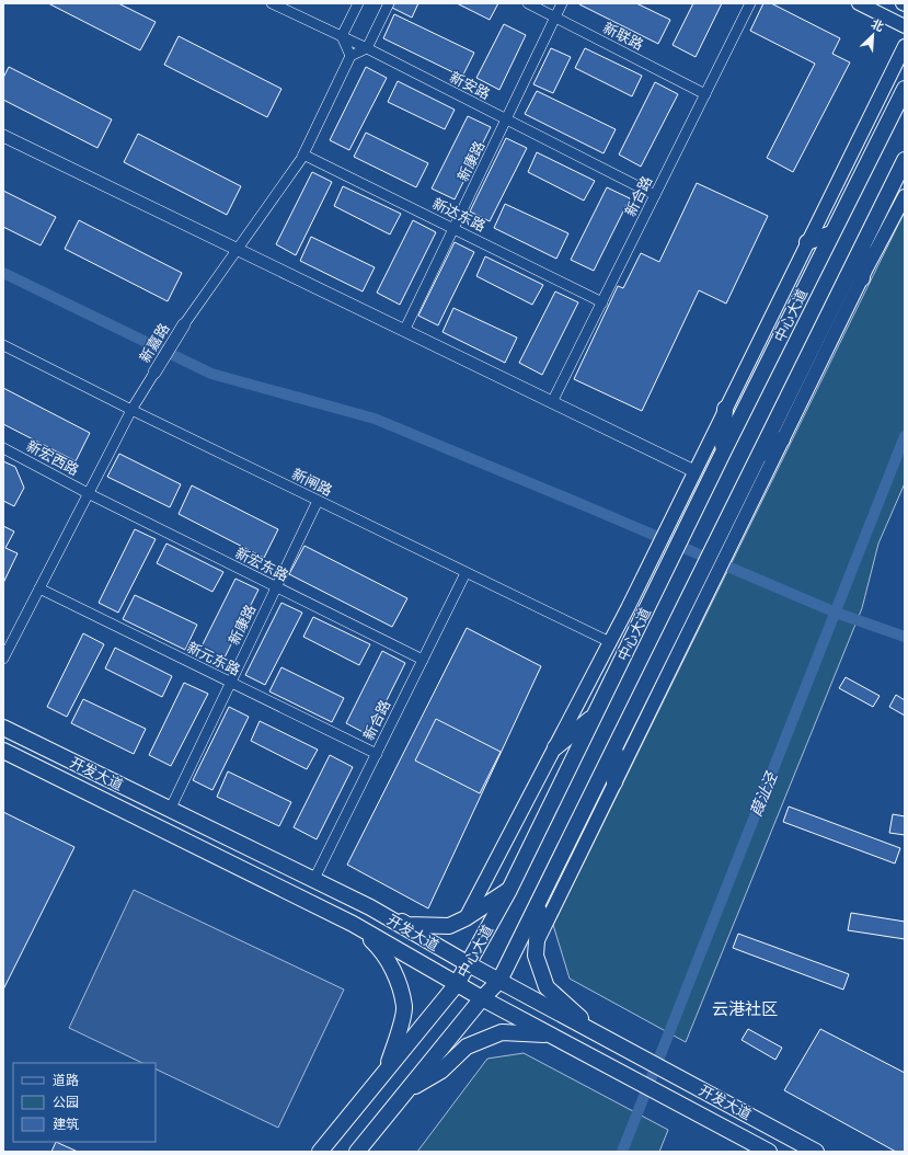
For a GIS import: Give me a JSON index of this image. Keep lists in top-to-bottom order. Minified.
{"streets":{"main road":["中心大道","开发大道"],"street":["新联路","新安路","新康路","新合路","新达东路","新嘉路","新宏西路","新闸路","新宏东路","新元东路"]},"crossings":[["新联路","新康路"],["新联路","新合路"],["新安路","新康路"],["新安路","新合路"],["新康路","新达东路"],["新康路","新闸路"],["新康路","新宏东路"],["新康路","新元东路"],["新康路","开发大道"],["新合路","新达东路"],["新合路","新闸路"],["新合路","新宏东路"],["新合路","新元东路"],["新合路","开发大道"],["新达东路","新嘉路"],["中心大道","开发大道"],["新嘉路","新宏西路"],["新嘉路","新闸路"],["新嘉路","新宏东路"],["新嘉路","新元东路"],["新宏西路","新宏东路"]],"districts":["云港社区"],"water":["葭沚泾"],"legend":["道路","公园","建筑"],"north":"top right"}
